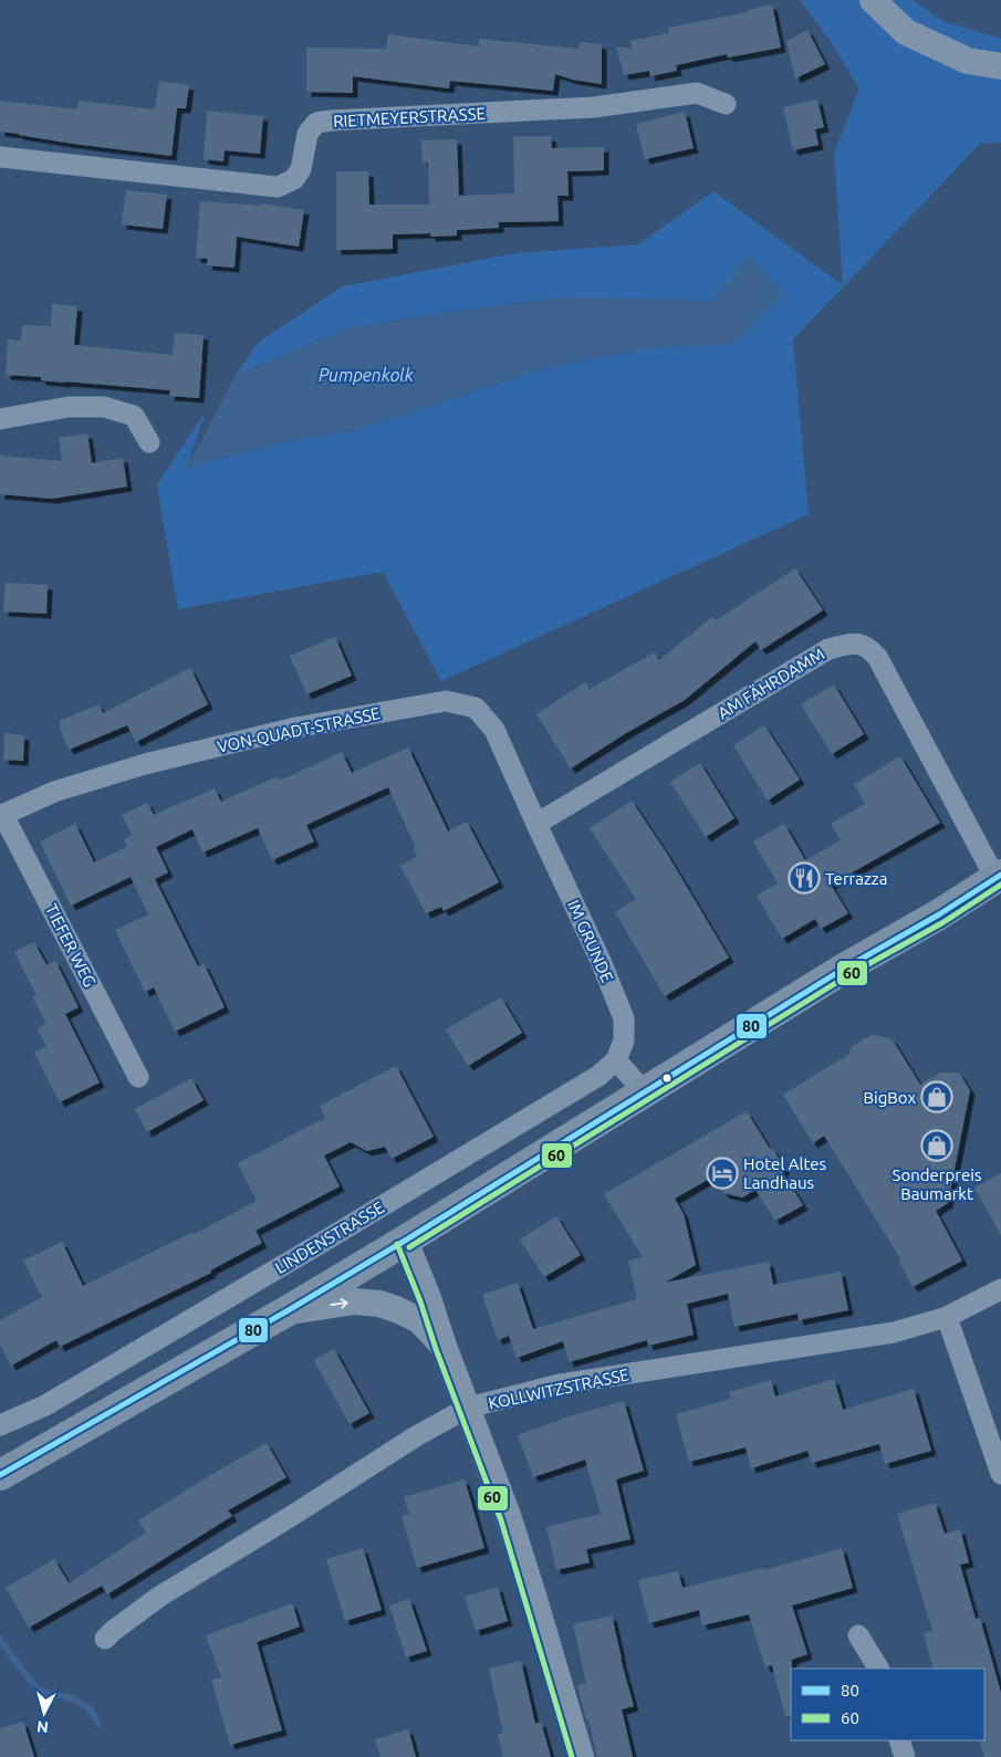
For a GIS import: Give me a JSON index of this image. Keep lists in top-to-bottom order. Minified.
{"streets":{"street":["RIETMEYERSTRASSE","AM FÄHRDAMM","VON-QUADT-STRASSE","IM GRUNDE","TIEFER WEG","LINDENSTRASSE","KOLLWITZSTRASSE"]},"crossings":[["AM FÄHRDAMM","VON-QUADT-STRASSE"],["AM FÄHRDAMM","IM GRUNDE"],["VON-QUADT-STRASSE","IM GRUNDE"],["VON-QUADT-STRASSE","TIEFER WEG"],["IM GRUNDE","LINDENSTRASSE"]],"water":["Pumpenkolk"],"places":{"restaurant":["Terrazza"],"shop":["BigBox","Sonderpreis Baumarkt"],"hotel":["Hotel Altes Landhaus"]},"lines":["transit line 80","transit line 60"],"legend":["80","60"],"north":"bottom"}
